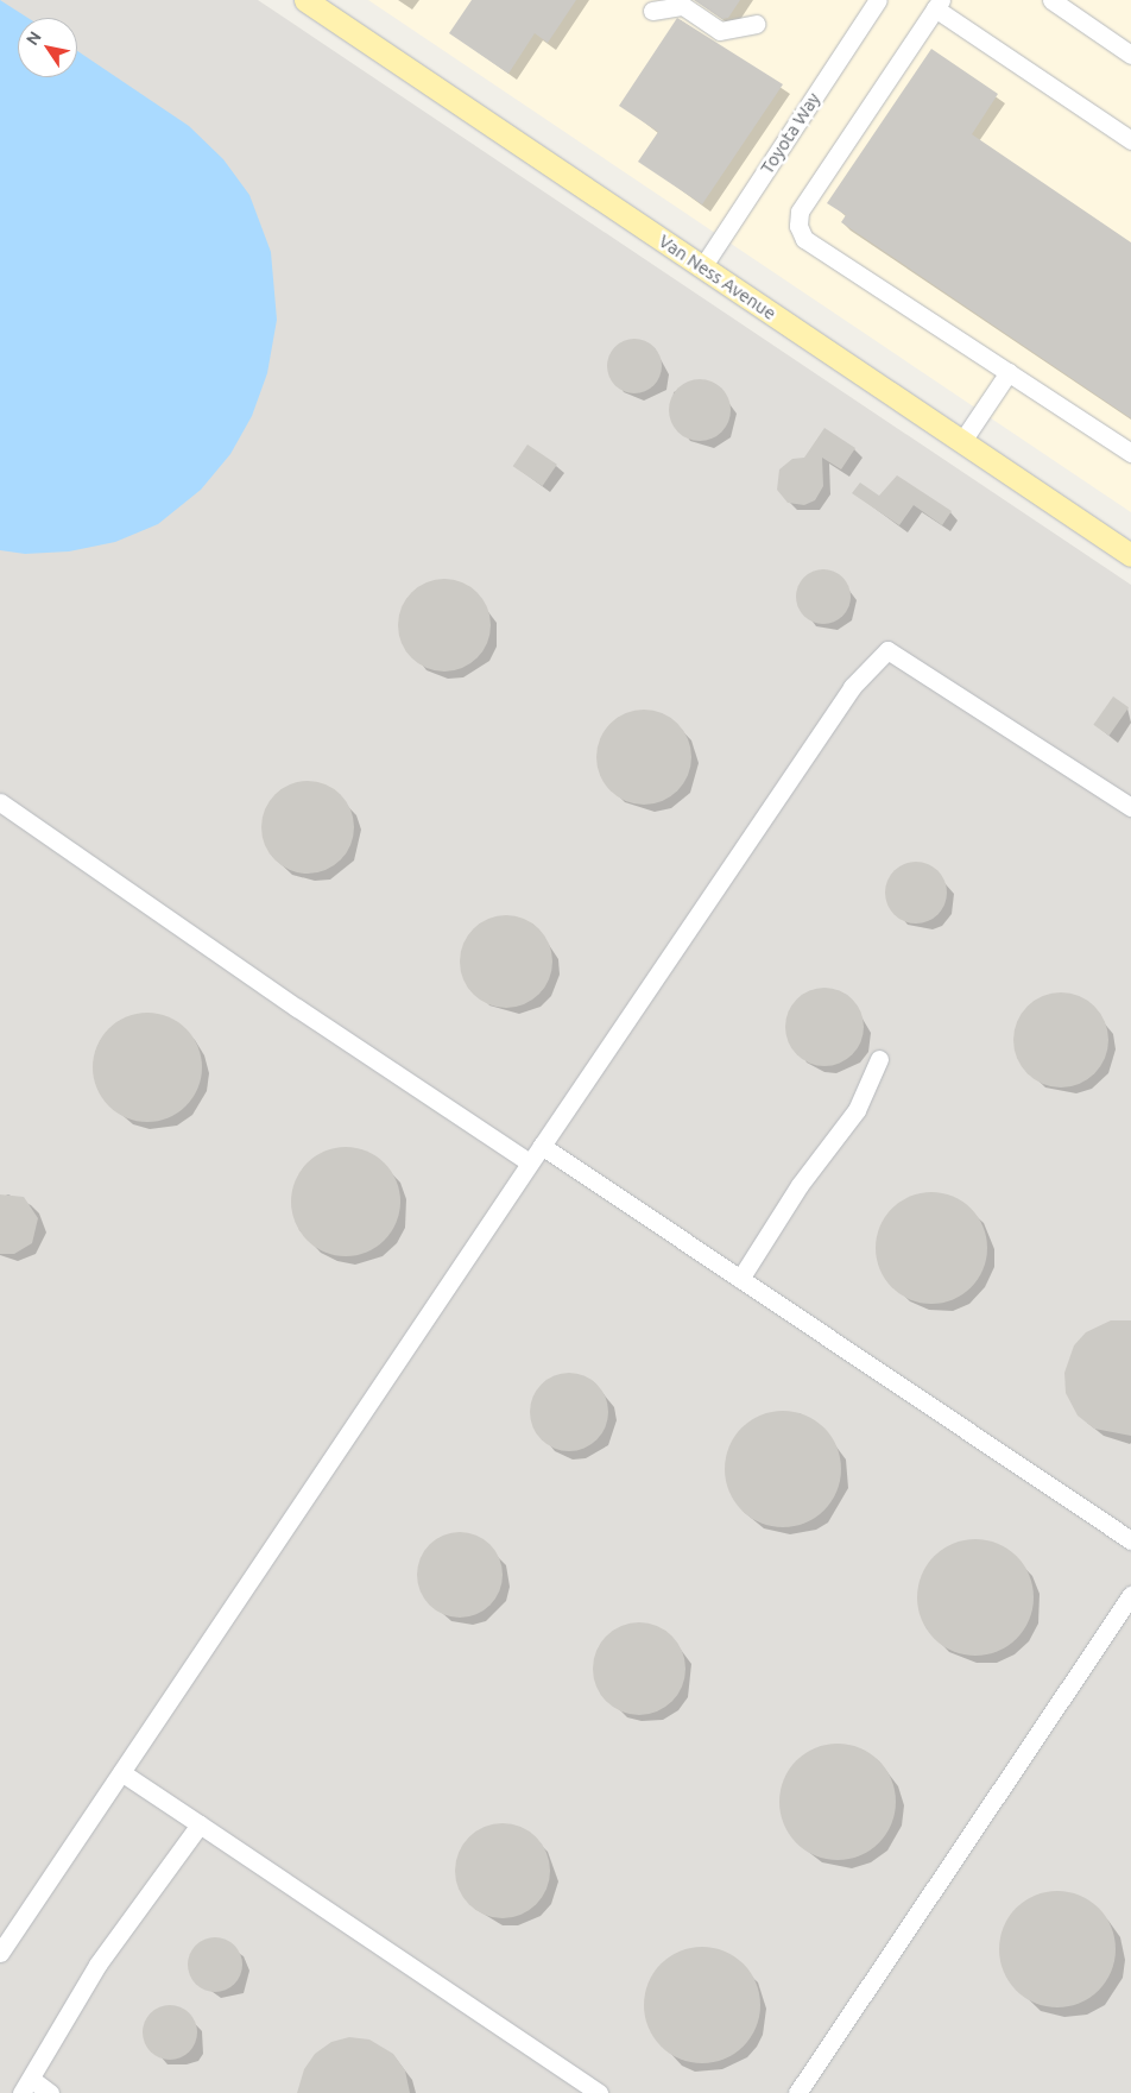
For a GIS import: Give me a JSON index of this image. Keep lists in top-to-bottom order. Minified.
{"streets":{"main road":["Van Ness Avenue"],"street":["Toyota Way"]},"crossings":[["Toyota Way","Van Ness Avenue"]],"north":"top left"}
